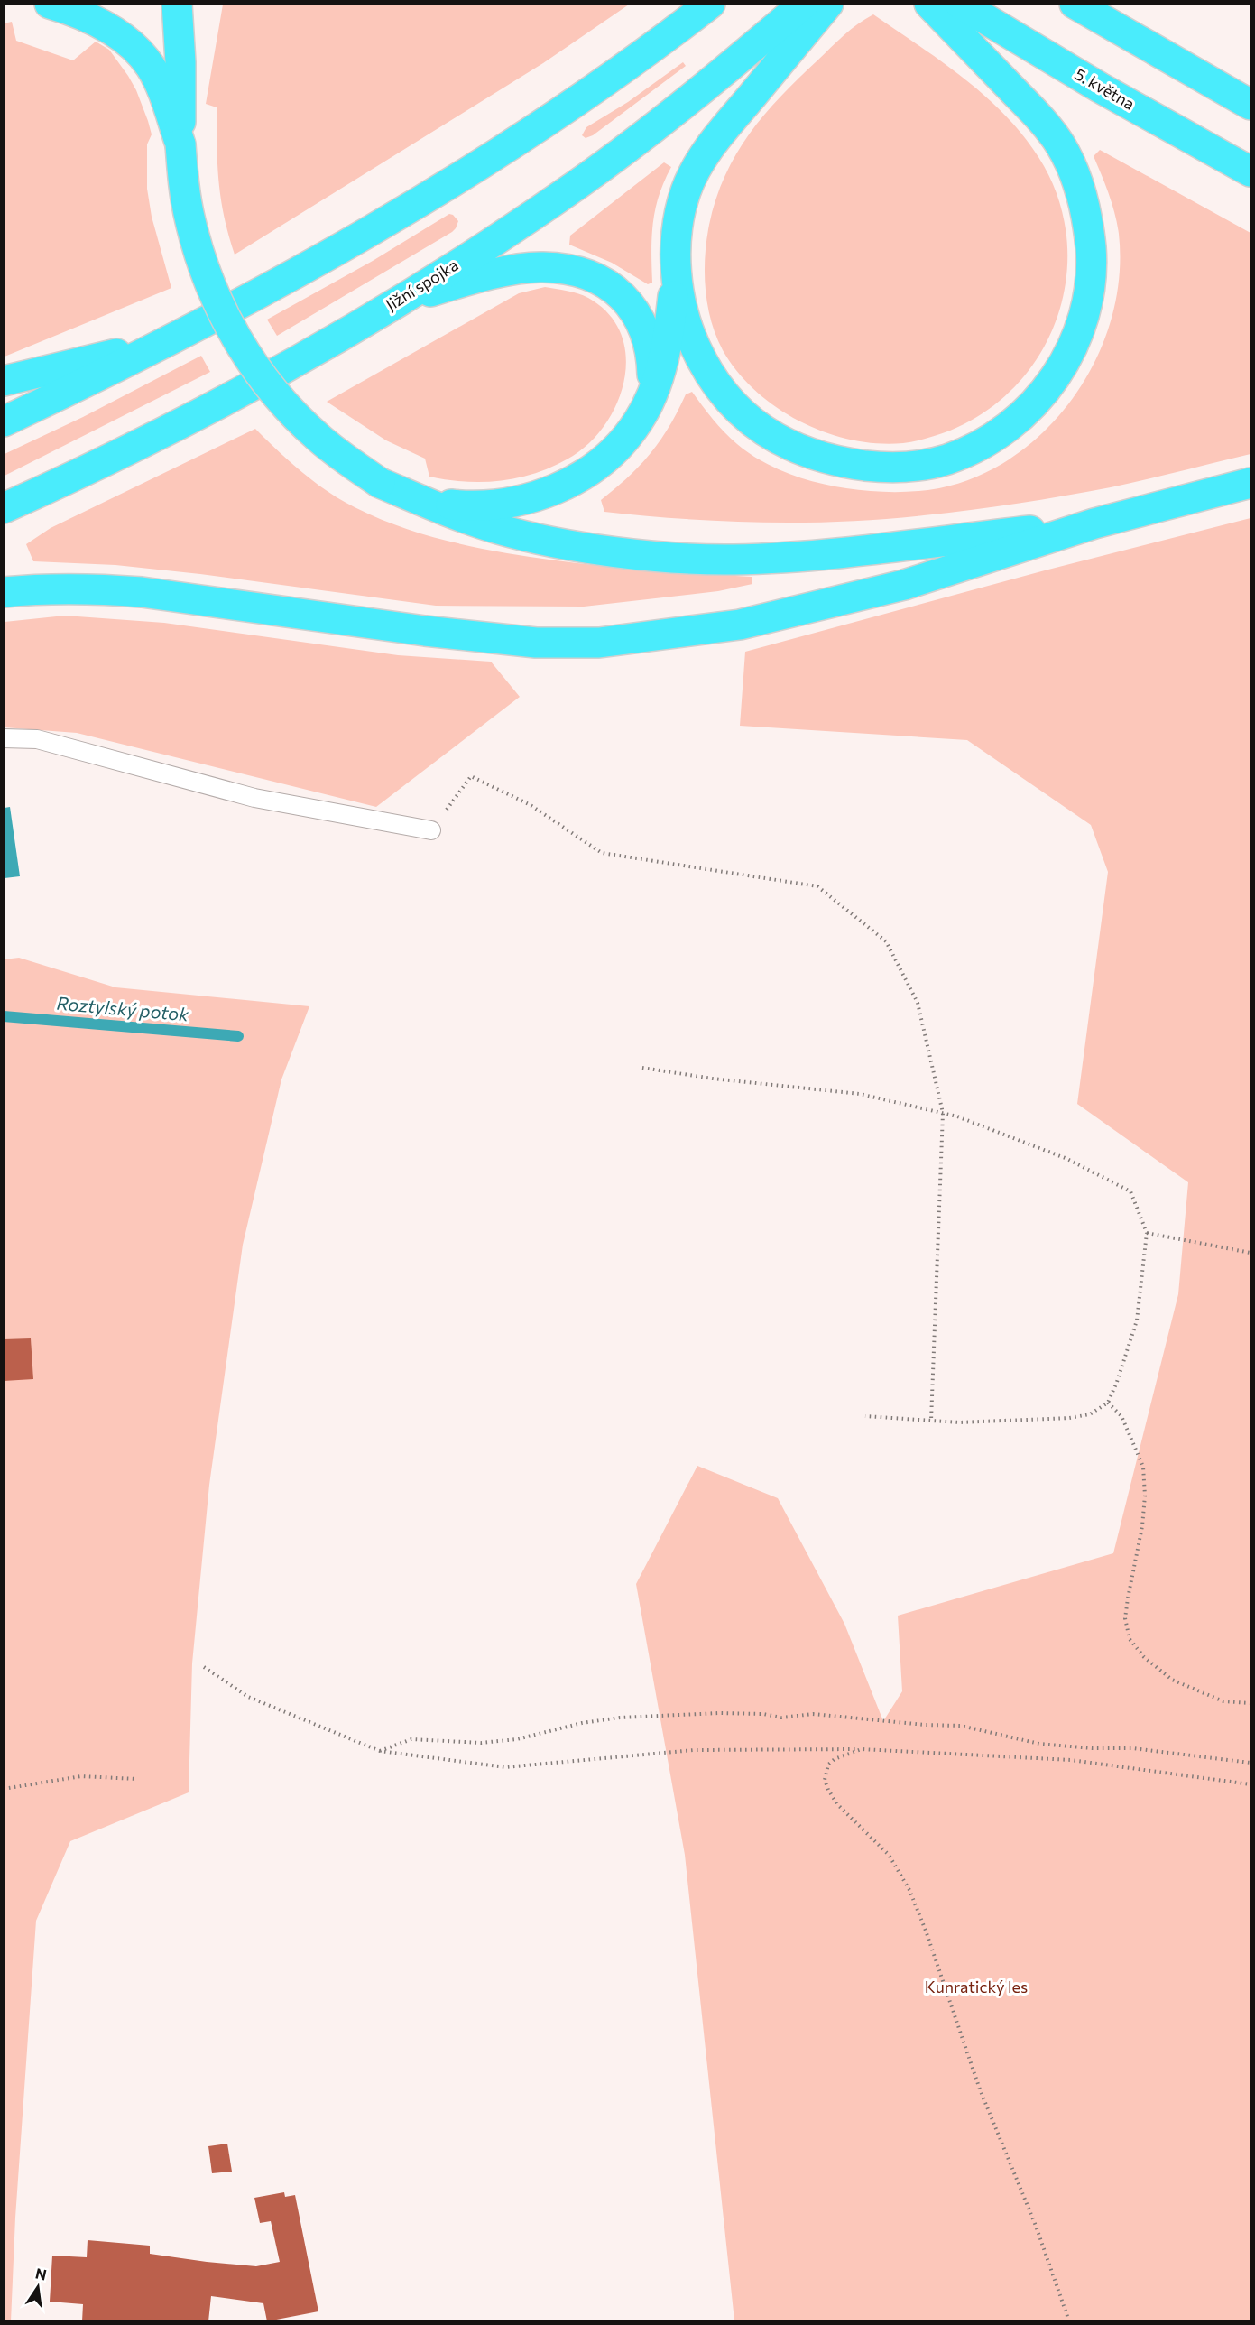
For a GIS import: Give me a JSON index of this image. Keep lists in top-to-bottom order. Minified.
{"streets":{"highway":["5. května","Jižní spojka"]},"water":["Roztylský potok"],"parks":["Kunratický les"],"north":"top"}
